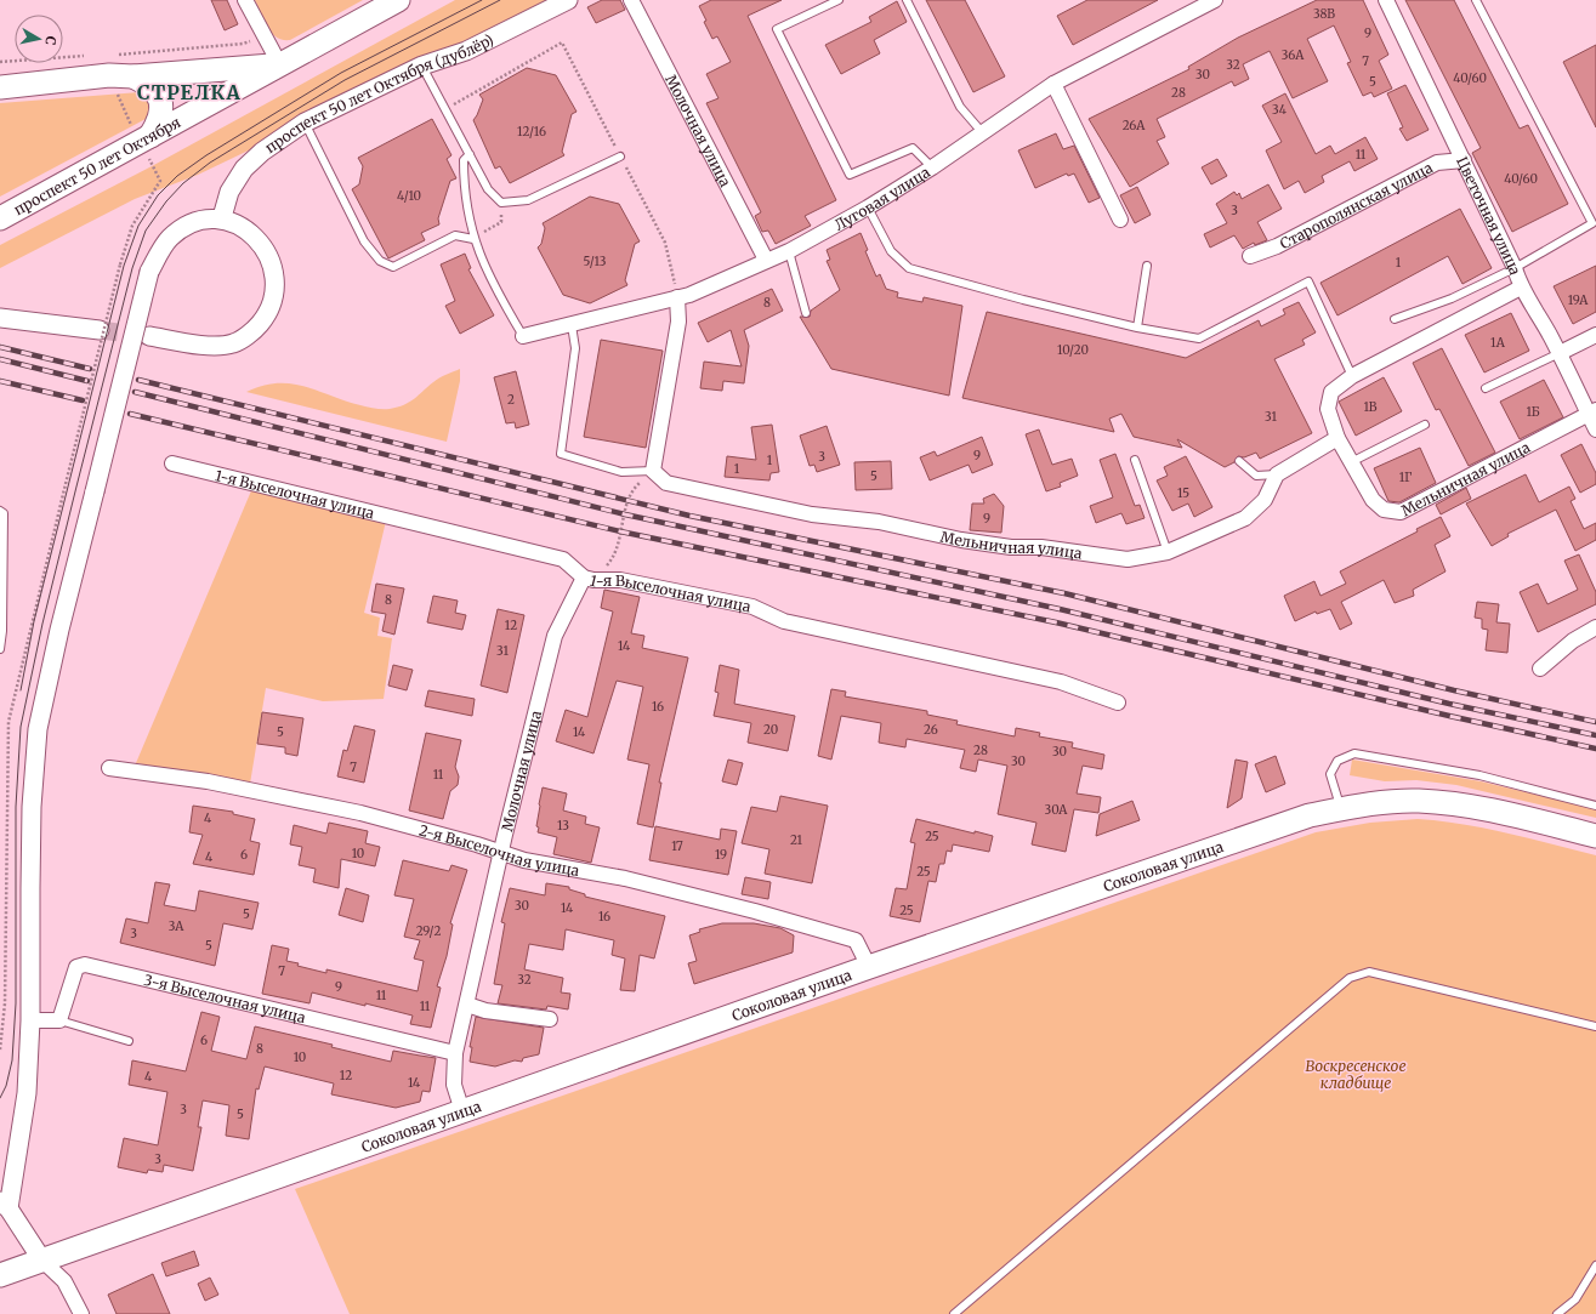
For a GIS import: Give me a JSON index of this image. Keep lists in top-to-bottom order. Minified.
{"streets":{"main road":["проспект 50 лет Октября","Соколовая улица"],"street":["проспект 50 лет Октября (дублёр)","Молочная улица","Луговая улица","Старополянская улица","Цветочная улица","Мельничная улица","1-я Выселочная улица","2-я Выселочная улица","3-я Выселочная улица"]},"crossings":[["Молочная улица","Луговая улица"],["Молочная улица","1-я Выселочная улица"],["Молочная улица","2-я Выселочная улица"],["Молочная улица","Соколовая улица"],["Молочная улица","3-я Выселочная улица"],["Старополянская улица","Цветочная улица"],["Цветочная улица","Мельничная улица"],["2-я Выселочная улица","Соколовая улица"]],"districts":["СТРЕЛКА"],"parks":["Воскресенское кладбище"],"house_numbers":["38В","9","36А","7","32","30","40/60","5","28","34","26А","12/16","11","40/60","4/10","3","5/13","1","19А","8","1А","10/20","2","1В","1Б","31","9","3","1","1","5","1Г","15","9","8","12","14","31","16","20","26","5","14","28","30","30","7","11","30А","4","13","25","21","17","10","6","19","4","25","30","14","25","5","16","3А","29/2","3","5","7","32","9","11","11","6","8","10","12","4","14","3","5","3"],"north":"right"}
